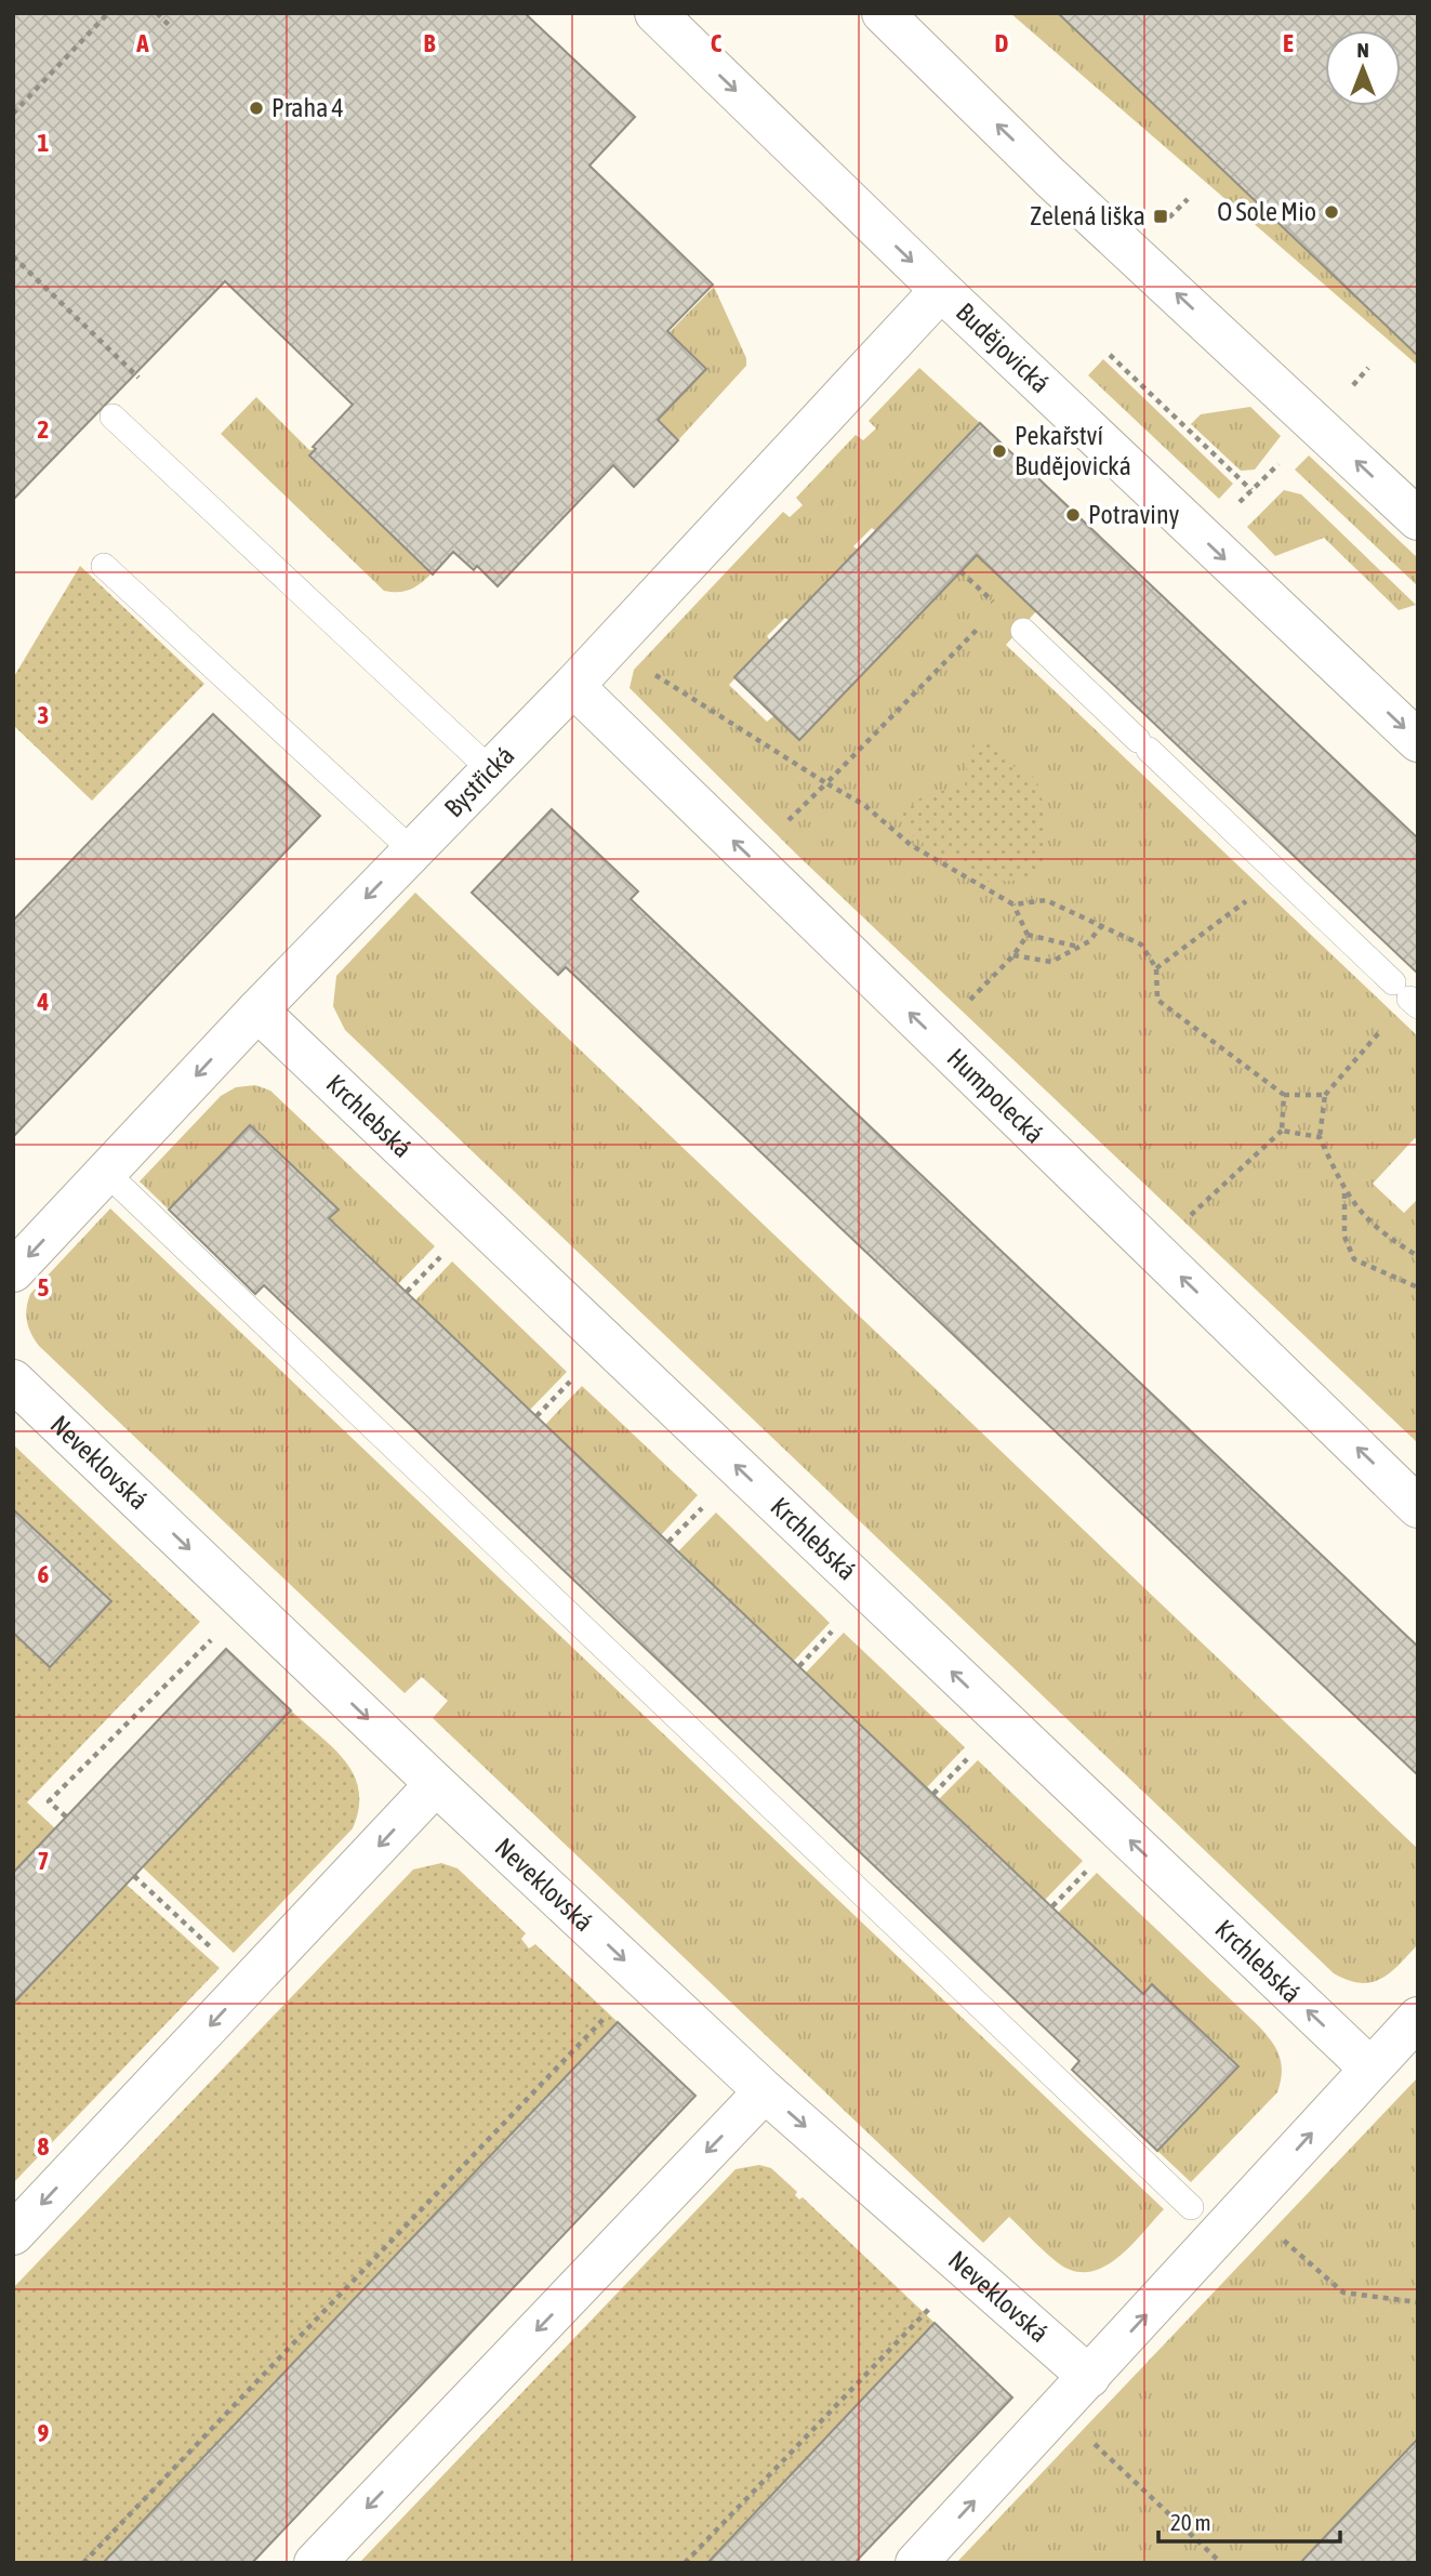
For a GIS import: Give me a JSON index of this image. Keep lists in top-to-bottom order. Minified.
{"streets":{"street":["Budějovická","Bystřická","Humpolecká","Krchlebská","Neveklovská"]},"crossings":[["Budějovická","Bystřická"],["Bystřická","Humpolecká"],["Bystřická","Krchlebská"]],"one_way":["Bystřická","Humpolecká","Krchlebská","Neveklovská"],"places":{"other":["Praha 4","O Sole Mio","Pekařství Budějovická","Potraviny"],"transit":["Zelená liška"]},"scale_bar":"20 m","north":"top","grid":{"columns":["A","B","C","D","E"],"rows":["1","2","3","4","5","6","7","8","9"]}}
